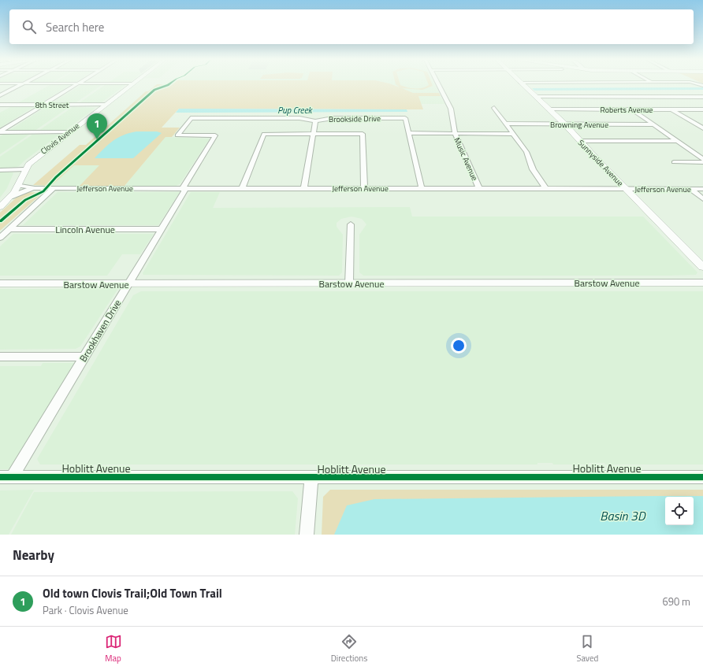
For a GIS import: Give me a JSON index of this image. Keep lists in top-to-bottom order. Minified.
{"streets":{"main road":["Clovis Avenue","Sunnyside Avenue","Barstow Avenue"],"street":["8th Street","Roberts Avenue","Brookside Drive","Browning Avenue","Music Avenue","Jefferson Avenue","Lincoln Avenue","Brookhaven Drive","Hoblitt Avenue"]},"crossings":[["8th Street","Clovis Avenue"],["Roberts Avenue","Sunnyside Avenue"],["Brookside Drive","Brookhaven Drive"],["Browning Avenue","Sunnyside Avenue"],["Clovis Avenue","Jefferson Avenue"],["Music Avenue","Jefferson Avenue"],["Sunnyside Avenue","Jefferson Avenue"],["Jefferson Avenue","Brookhaven Drive"],["Lincoln Avenue","Brookhaven Drive"],["Barstow Avenue","Brookhaven Drive"],["Brookhaven Drive","Hoblitt Avenue"]],"water":["Pup Creek","Basin 3D"],"page":{"search":"Search here","pins":"1","heading":"Nearby","list":[{"mark":"1","name":"Old town Clovis Trail;Old Town Trail","note":"Park · Clovis Avenue","value":"690 m"}],"nav":["Map","Directions","Saved"]}}
